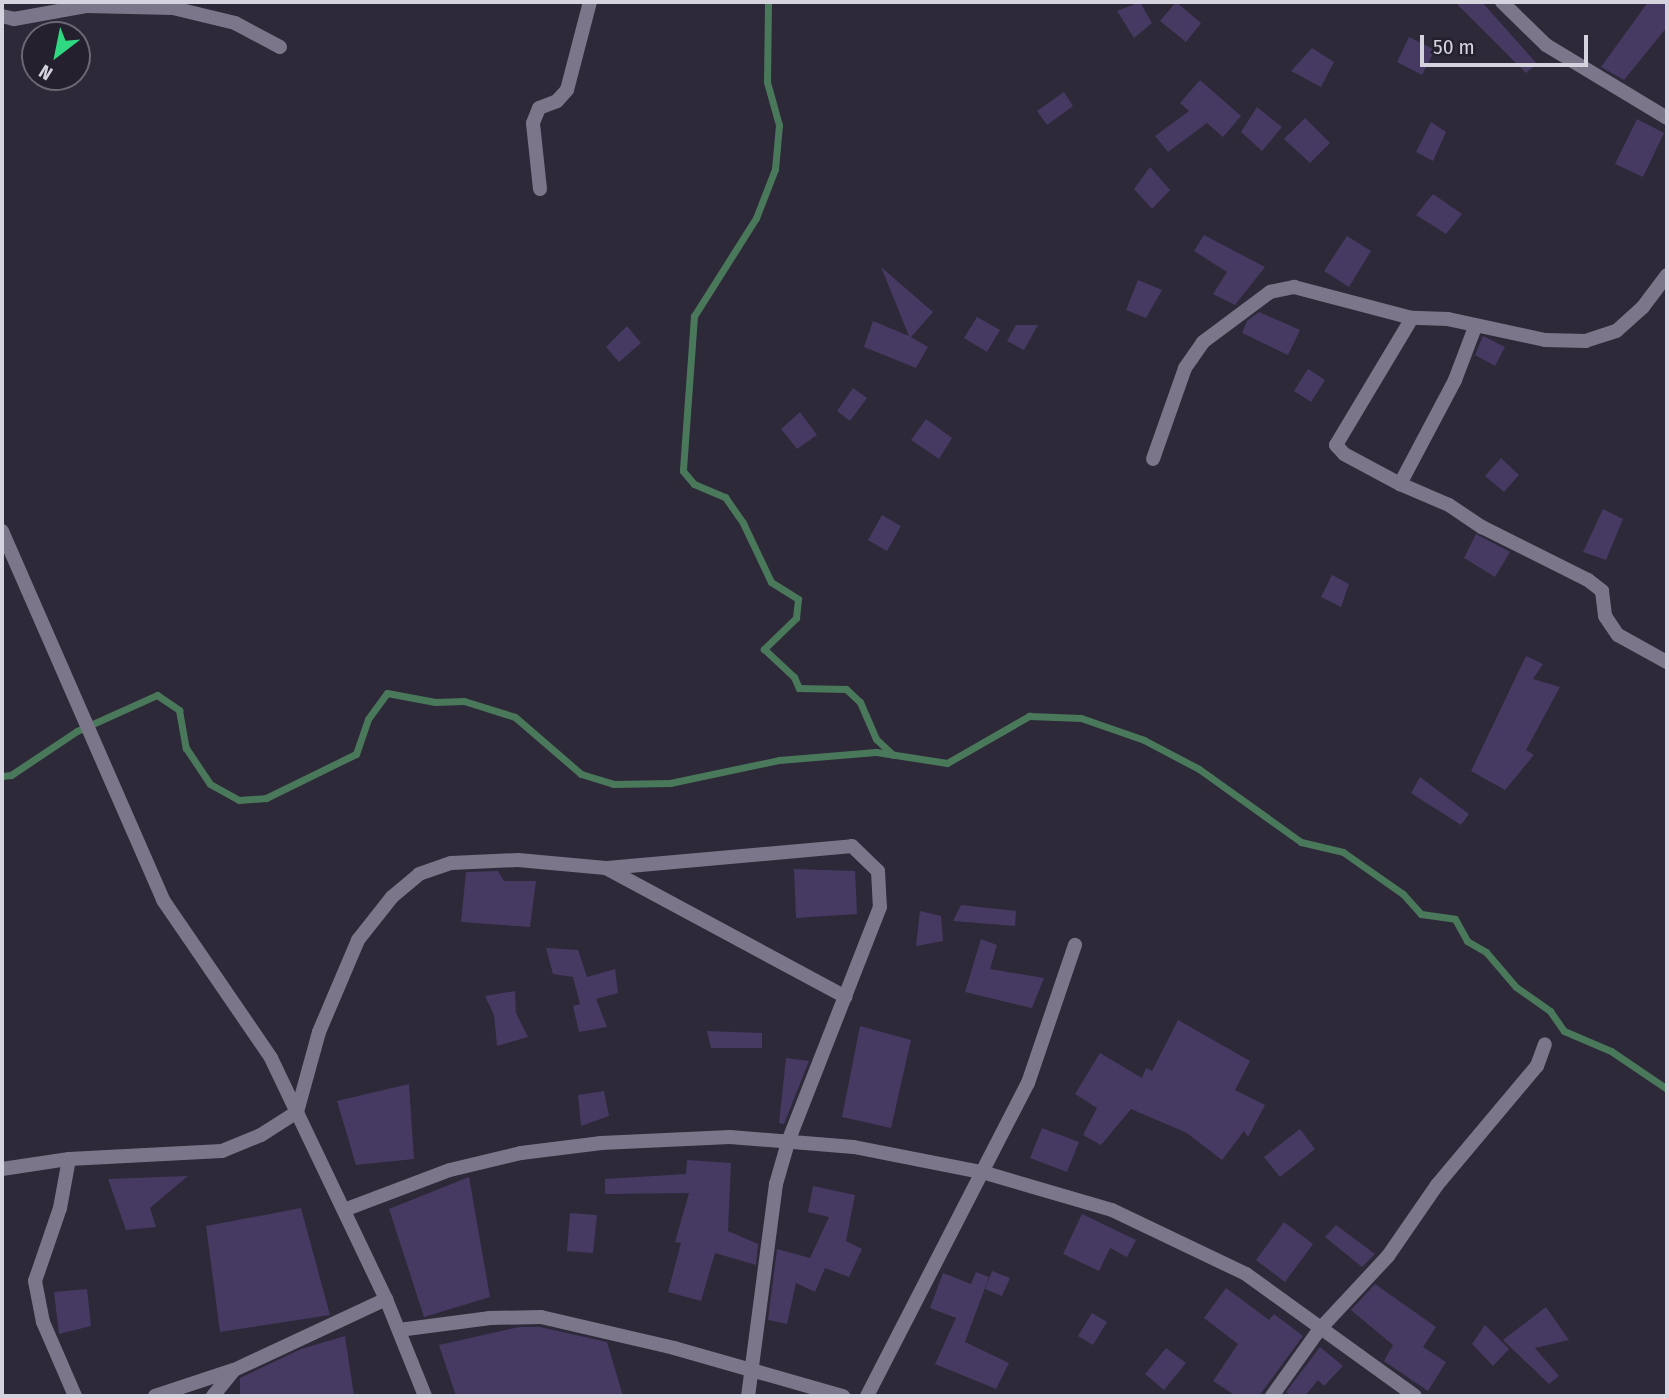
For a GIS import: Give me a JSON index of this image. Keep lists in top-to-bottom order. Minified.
{"scale_bar":"50 m","north":"bottom left"}
